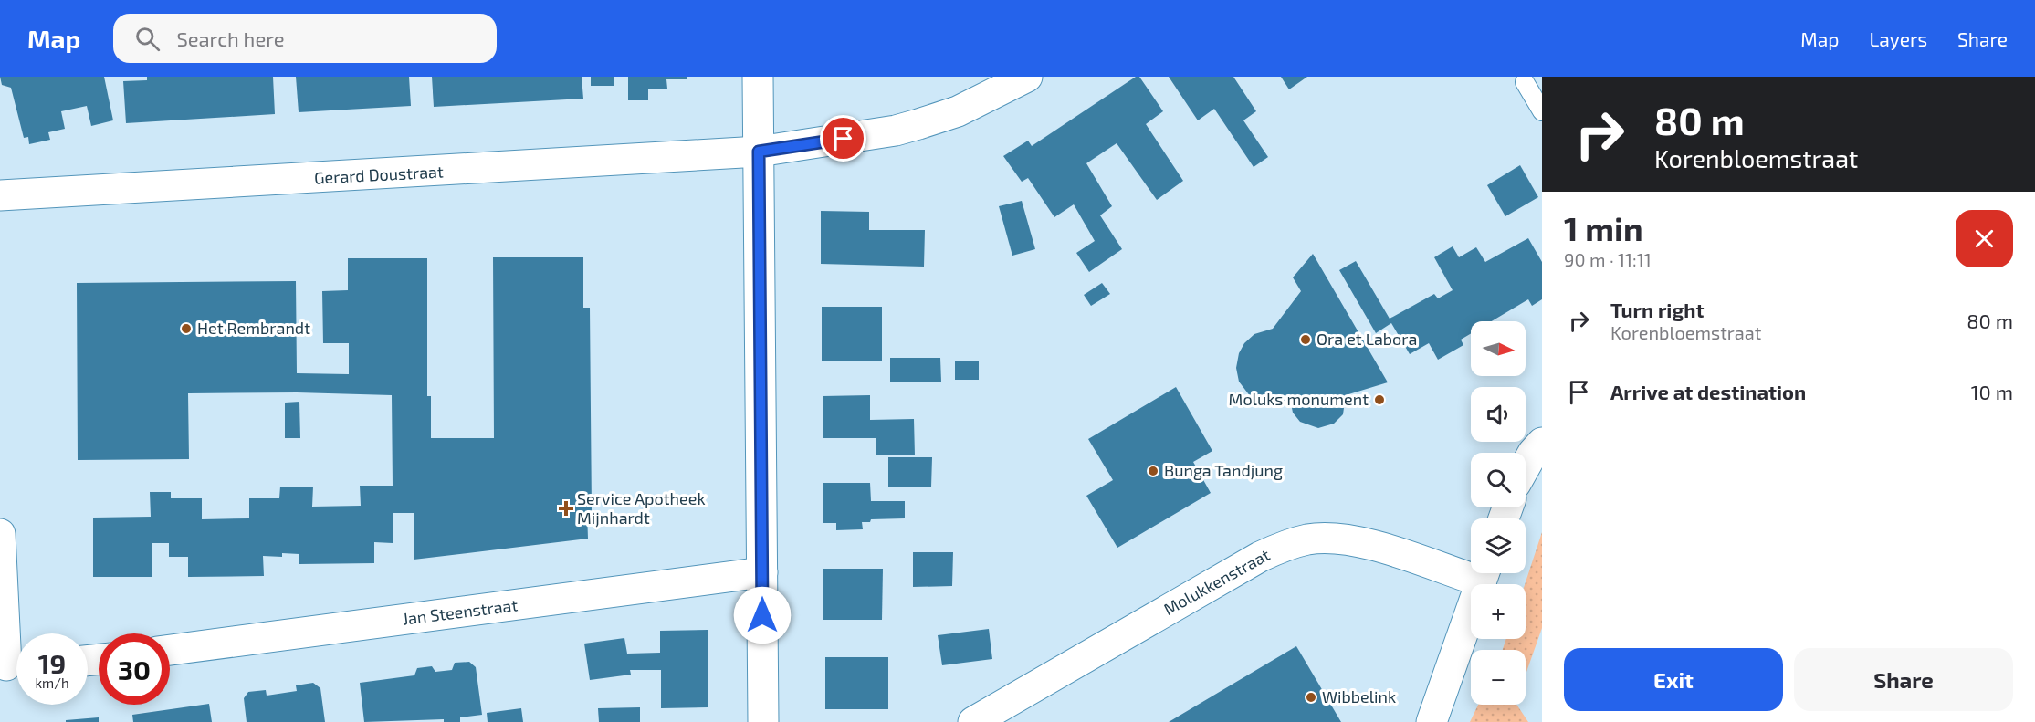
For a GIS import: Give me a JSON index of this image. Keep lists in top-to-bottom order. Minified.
{"streets":{"street":["Gerard Doustraat","Molukkenstraat","Jan Steenstraat"]},"places":{"other":["Het Rembrandt","Ora et Labora","Moluks monument","Bunga Tandjung","Wibbelink"],"health":["Service Apotheek Mijnhardt"]},"north":"right","page":{"header":"Map","search":"Search here","nav":["Map","Layers","Share"],"turn":["80 m","Korenbloemstraat"],"heading":["1 min","90 m · 11:11"],"list":[{"name":"Turn right","note":"Korenbloemstraat","value":"80 m"},{"name":"Arrive at destination","value":"10 m"}],"map_buttons":["+","−"],"speed":"19 km/h","limit":"30","buttons":["Exit","Share"]}}
